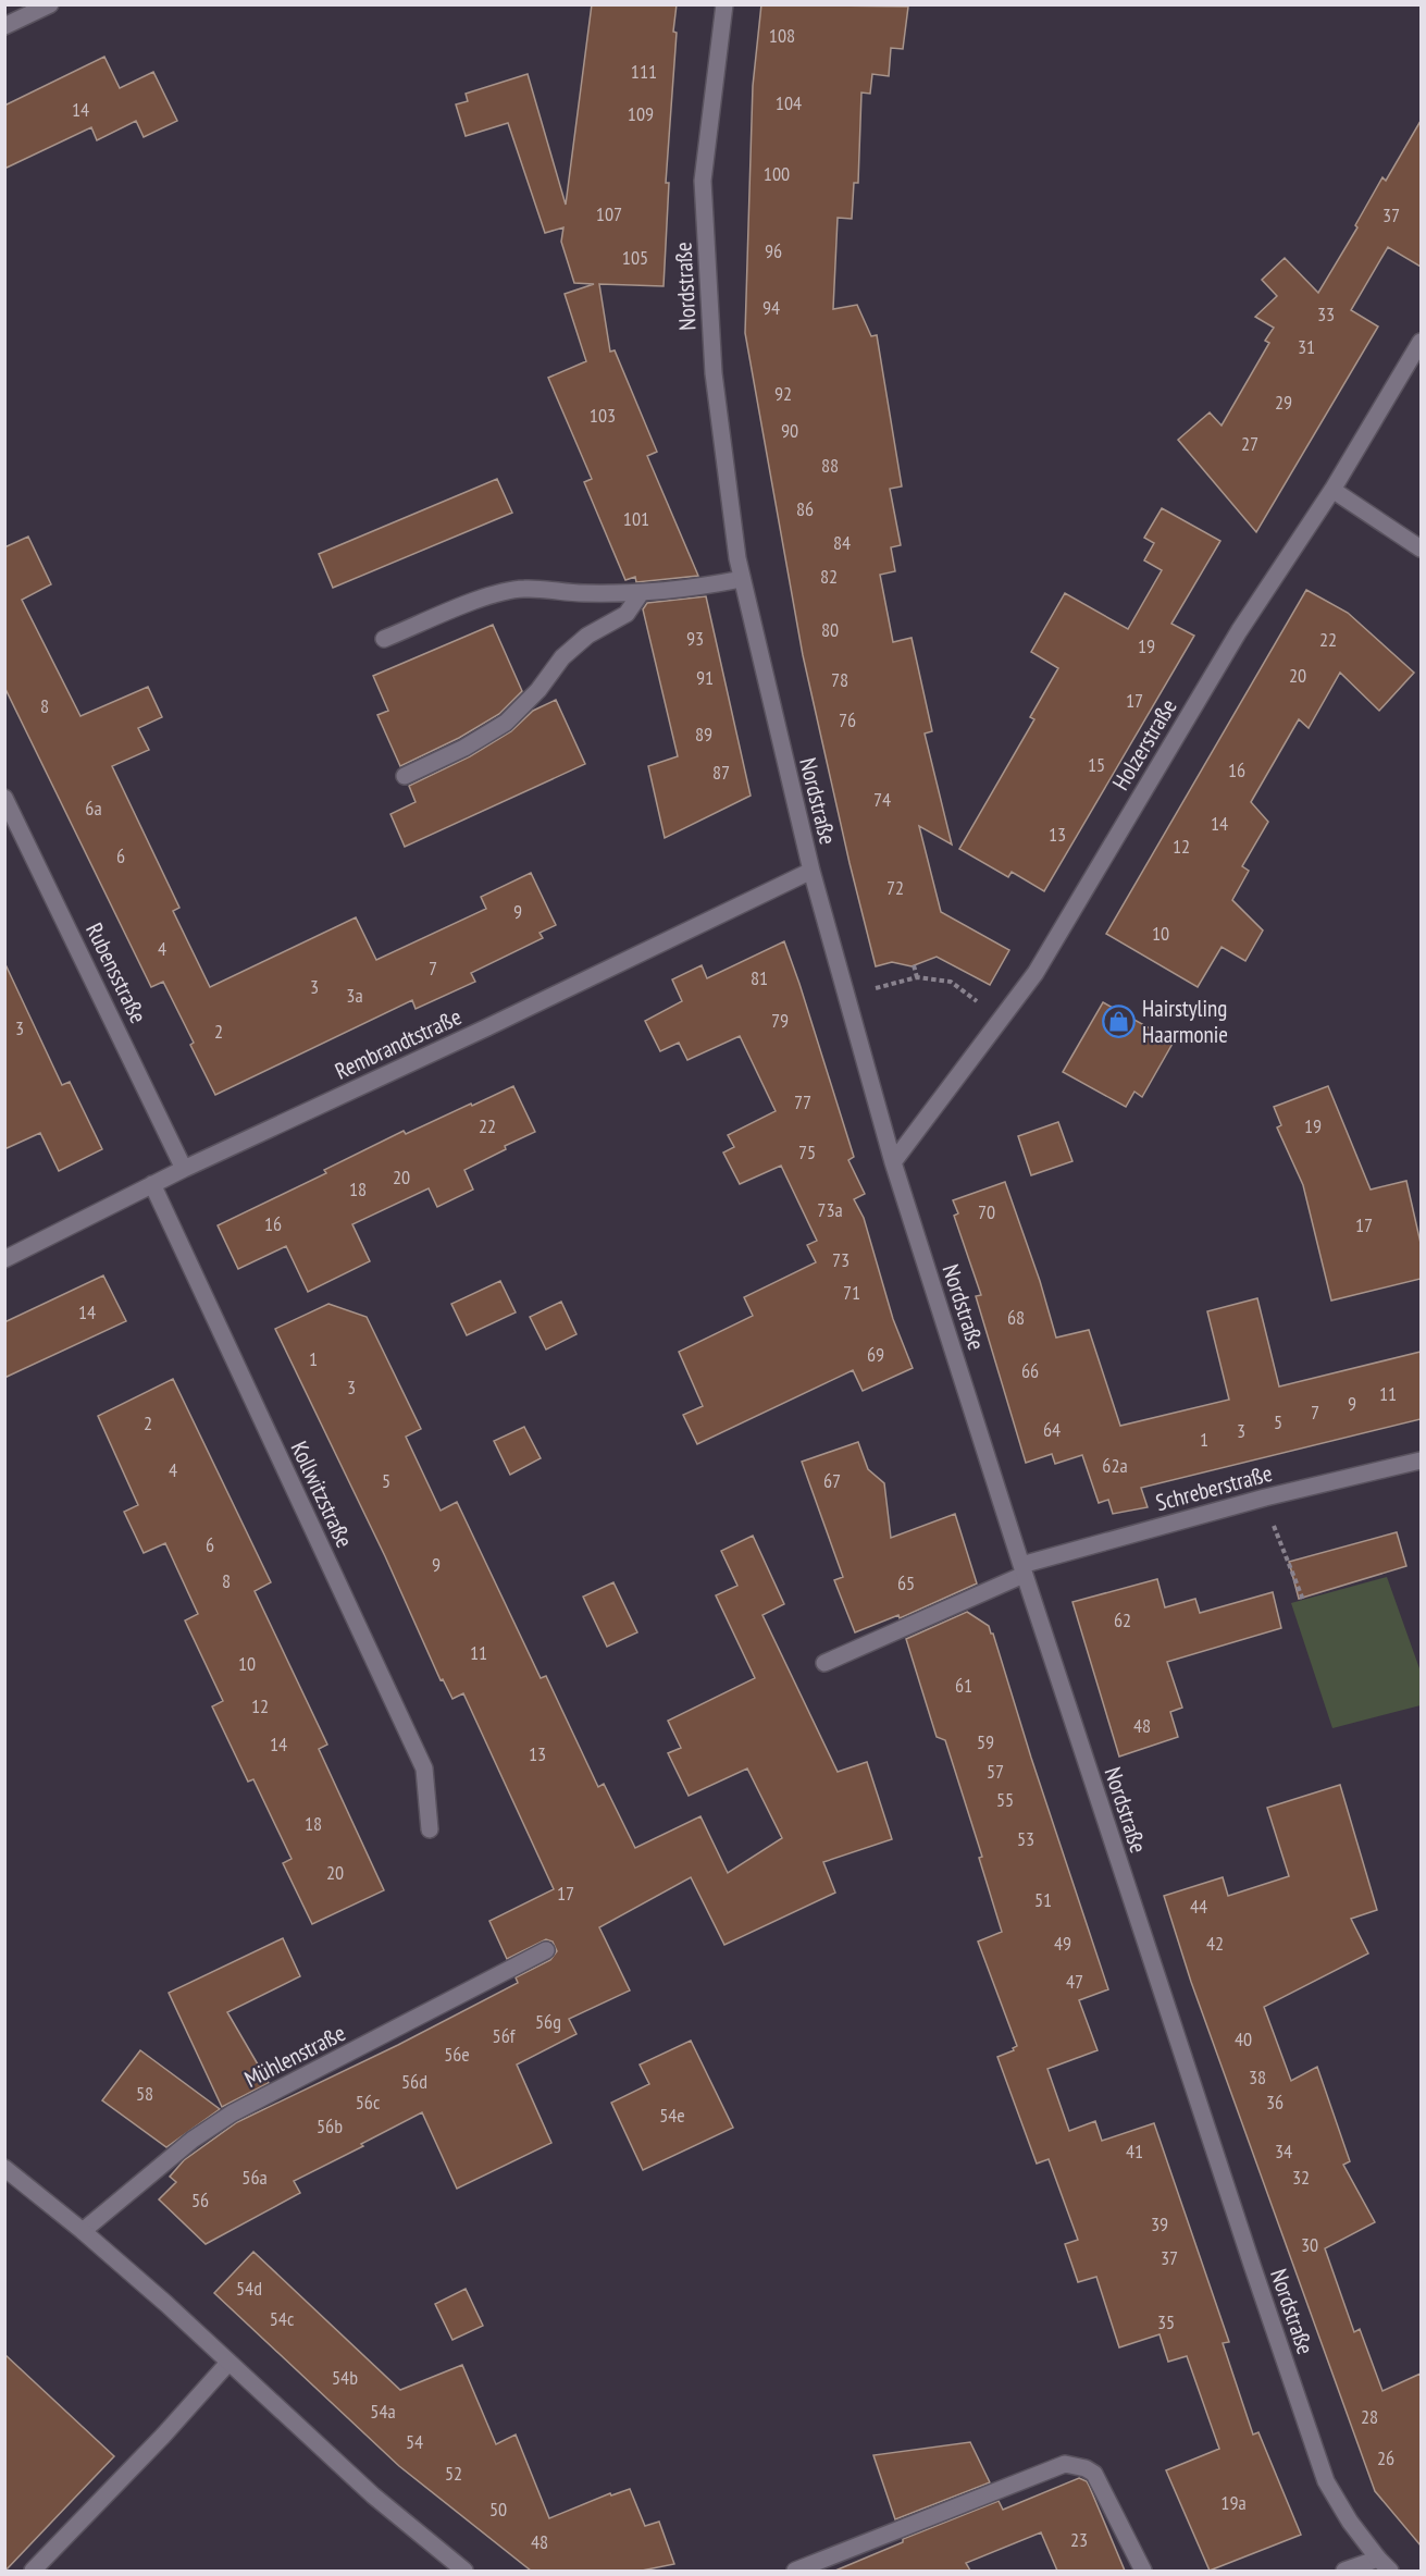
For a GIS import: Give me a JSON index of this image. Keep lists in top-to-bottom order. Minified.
{"streets":{"street":["Nordstraße","Holzerstraße","Rubensstraße","Rembrandtstraße","Schreberstraße","Kollwitzstraße","Mühlenstraße"]},"crossings":[["Nordstraße","Holzerstraße"],["Nordstraße","Rembrandtstraße"],["Nordstraße","Schreberstraße"],["Rubensstraße","Rembrandtstraße"],["Rembrandtstraße","Kollwitzstraße"]],"places":{"shop":["Hairstyling Haarmonie"]},"house_numbers":["108","111","104","14","109","100","107","37","96","105","94","33","31","92","29","103","90","27","88","86","101","84","82","80","93","22","19","20","91","78","17","8","76","89","15","16","87","74","6a","14","13","12","6","72","9","10","4","7","81","3","3a","79","3","2","77","22","19","75","20","18","73a","70","16","17","73","71","14","68","69","1","66","3","11","9","7","5","2","64","3","1","62a","4","5","67","6","9","8","65","62","11","10","61","12","48","59","14","13","57","55","18","53","20","17","51","44","49","42","47","56g","56f","40","56e","38","56d","58","56c","36","54e","56b","41","34","56a","32","56","39","30","37","54d","54c","35","54b","54a","28","54","26","52","19a","50","23","48"]}
